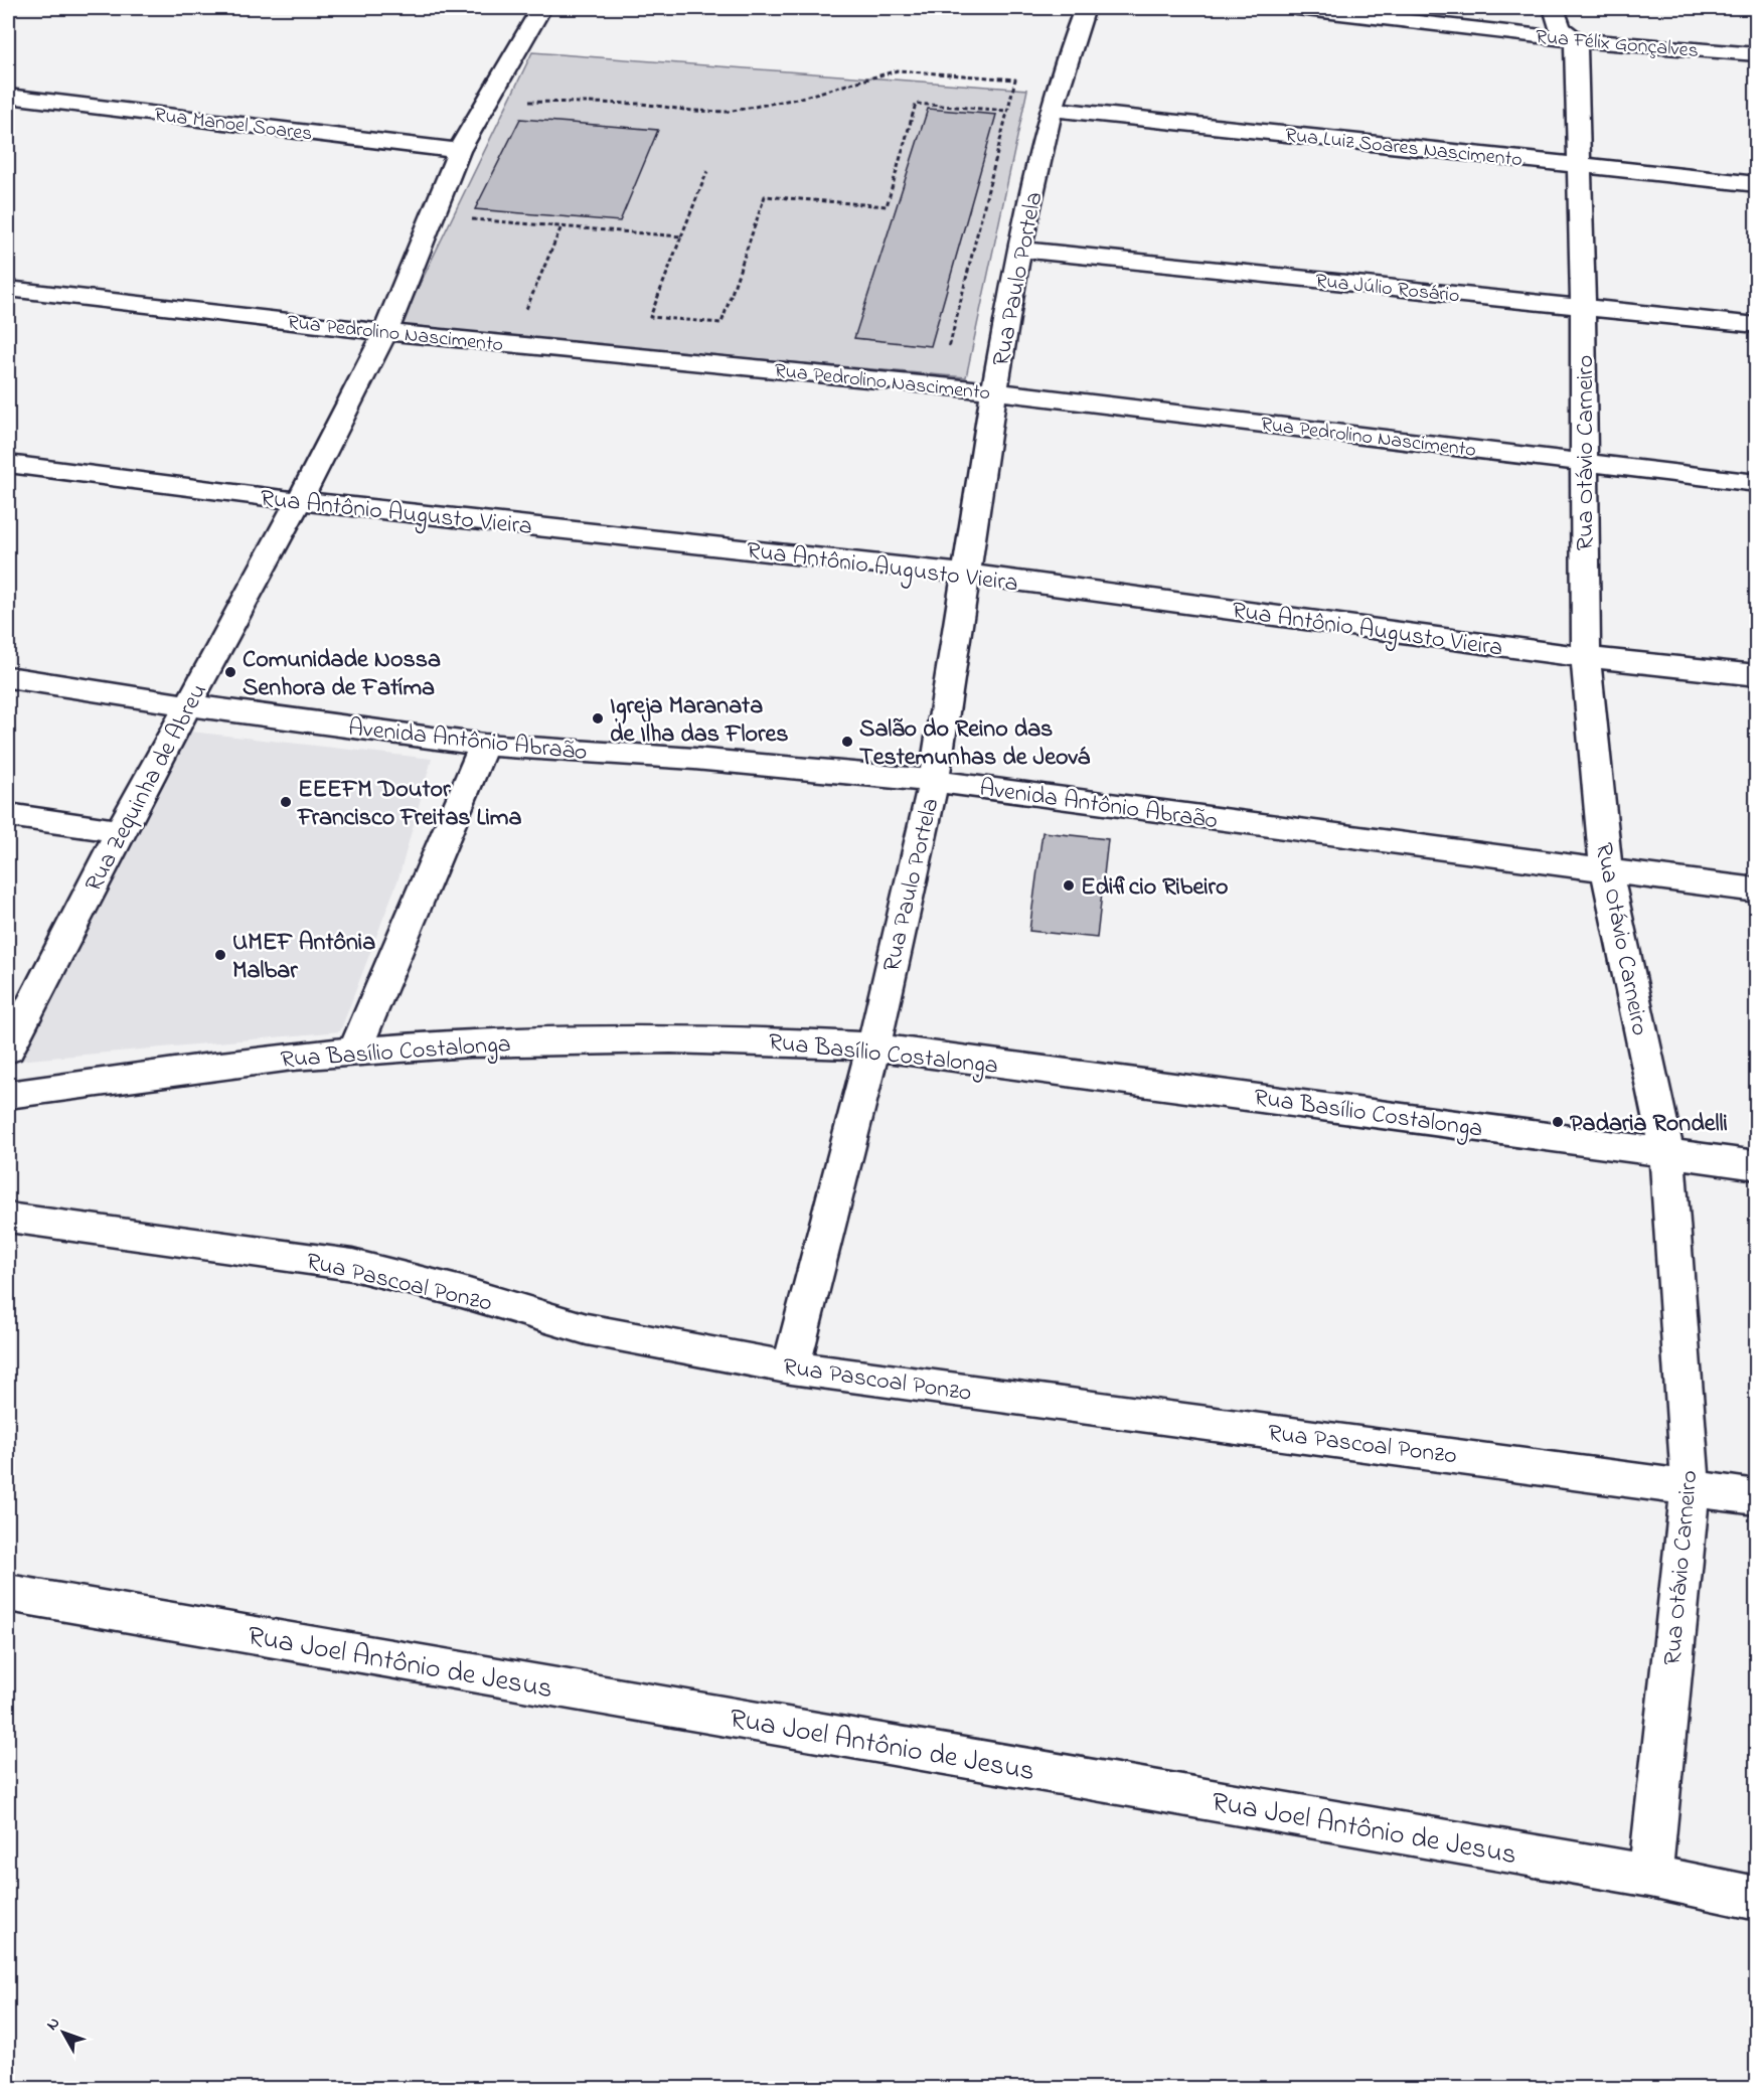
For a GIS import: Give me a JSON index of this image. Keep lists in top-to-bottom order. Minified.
{"streets":{"street":["Rua Félix Gonçalves","Rua Manoel Soares","Rua Luiz Soares Nascimento","Rua Paulo Portela","Rua Júlio Rosário","Rua Pedrolino Nascimento","Rua Otávio Carneiro","Rua Antônio Augusto Vieira","Avenida Antônio Abraão","Rua Zequinha de Abreu","Rua Basílio Costalonga","Rua Pascoal Ponzo","Rua Joel Antônio de Jesus"]},"crossings":[["Rua Félix Gonçalves","Rua Otávio Carneiro"],["Rua Manoel Soares","Rua Zequinha de Abreu"],["Rua Luiz Soares Nascimento","Rua Paulo Portela"],["Rua Luiz Soares Nascimento","Rua Otávio Carneiro"],["Rua Paulo Portela","Rua Júlio Rosário"],["Rua Paulo Portela","Rua Pedrolino Nascimento"],["Rua Paulo Portela","Rua Antônio Augusto Vieira"],["Rua Paulo Portela","Avenida Antônio Abraão"],["Rua Paulo Portela","Rua Basílio Costalonga"],["Rua Paulo Portela","Rua Pascoal Ponzo"],["Rua Júlio Rosário","Rua Otávio Carneiro"],["Rua Pedrolino Nascimento","Rua Otávio Carneiro"],["Rua Pedrolino Nascimento","Rua Zequinha de Abreu"],["Rua Otávio Carneiro","Rua Antônio Augusto Vieira"],["Rua Otávio Carneiro","Avenida Antônio Abraão"],["Rua Otávio Carneiro","Rua Basílio Costalonga"],["Rua Otávio Carneiro","Rua Pascoal Ponzo"],["Rua Otávio Carneiro","Rua Joel Antônio de Jesus"],["Rua Antônio Augusto Vieira","Rua Zequinha de Abreu"],["Avenida Antônio Abraão","Rua Zequinha de Abreu"]],"places":["Comunidade Nossa Senhora de Fatíma","Igreja Maranata de Ilha das Flores","Salão do Reino das Testemunhas de Jeová","EEEFM Doutor Francisco Freitas Lima","Edificio Ribeiro","UMEF Antônia Malbar","Padaria Rondelli"],"north":"top left"}
